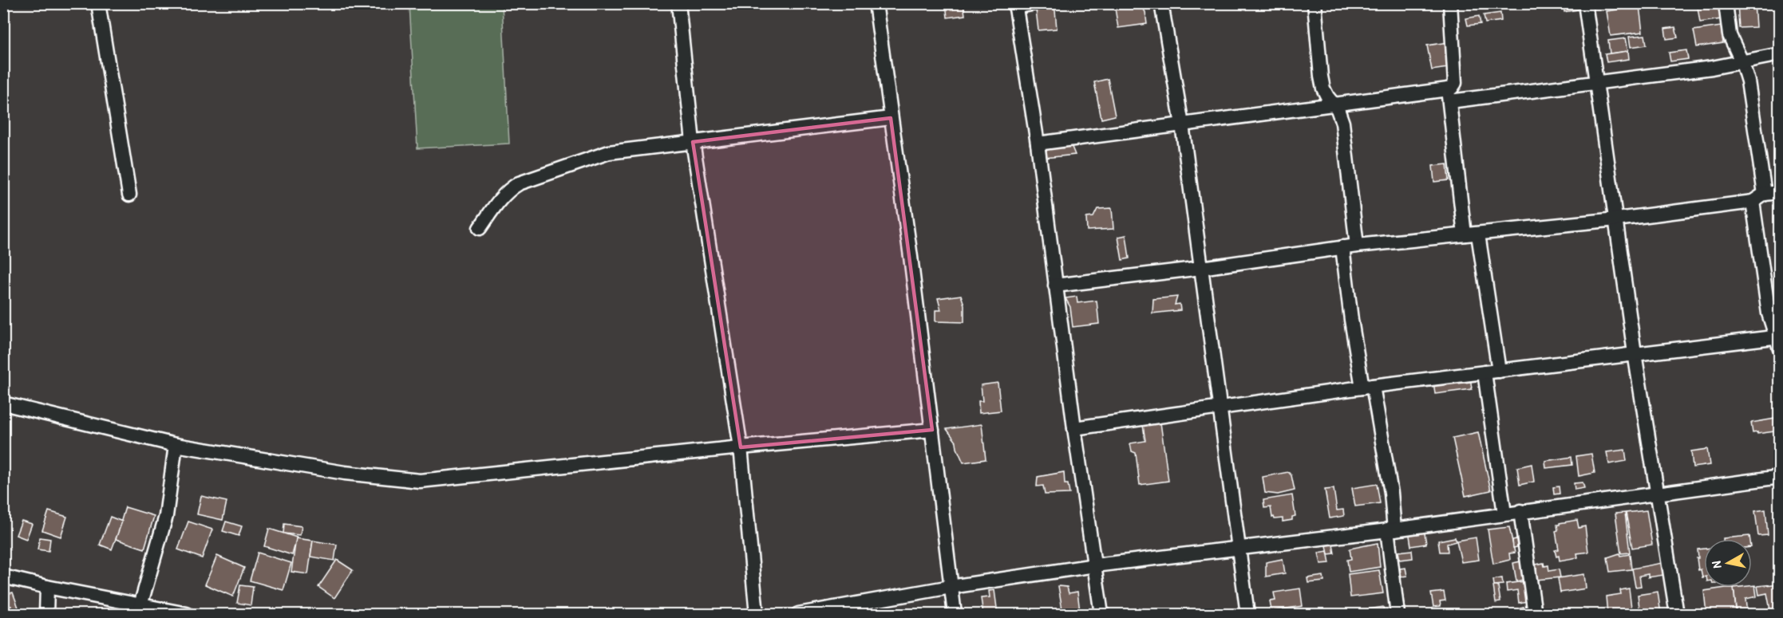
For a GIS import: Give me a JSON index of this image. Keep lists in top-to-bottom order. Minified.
{"north":"left"}
